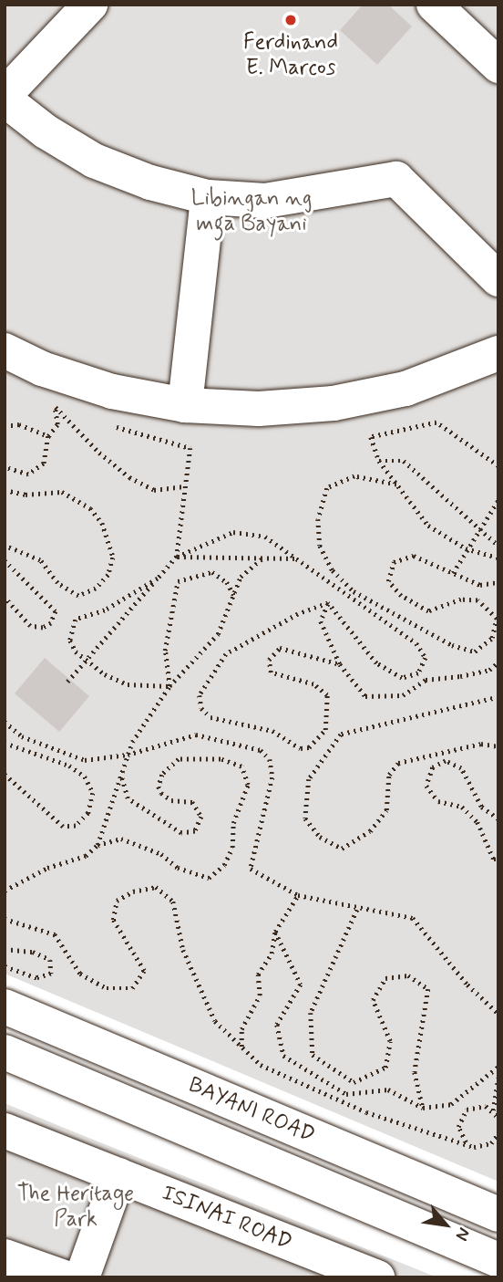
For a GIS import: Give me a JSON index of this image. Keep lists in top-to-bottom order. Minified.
{"streets":{"main road":["BAYANI ROAD","ISINAI ROAD"]},"parks":["Libingan ng mga Bayani","The Heritage Park"],"places":["Ferdinand E. Marcos"],"north":"bottom right"}
